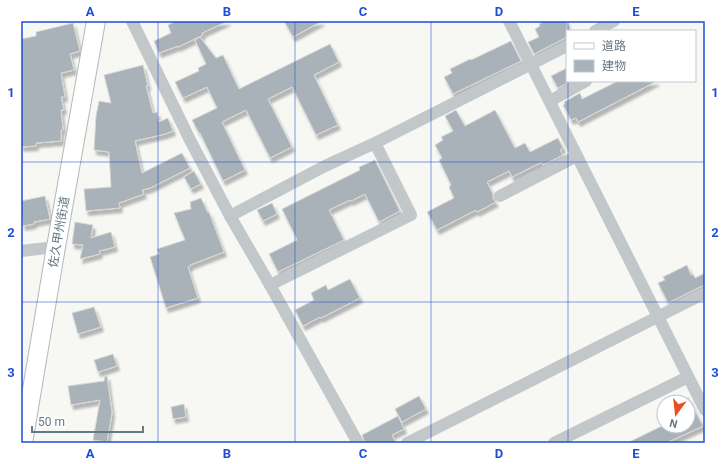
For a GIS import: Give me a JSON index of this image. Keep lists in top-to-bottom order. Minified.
{"streets":{"street":["佐久甲州街道"]},"legend":["道路","建物"],"scale_bar":"50 m","north":"bottom","grid":{"columns":["A","B","C","D","E"],"rows":["1","2","3"]}}
